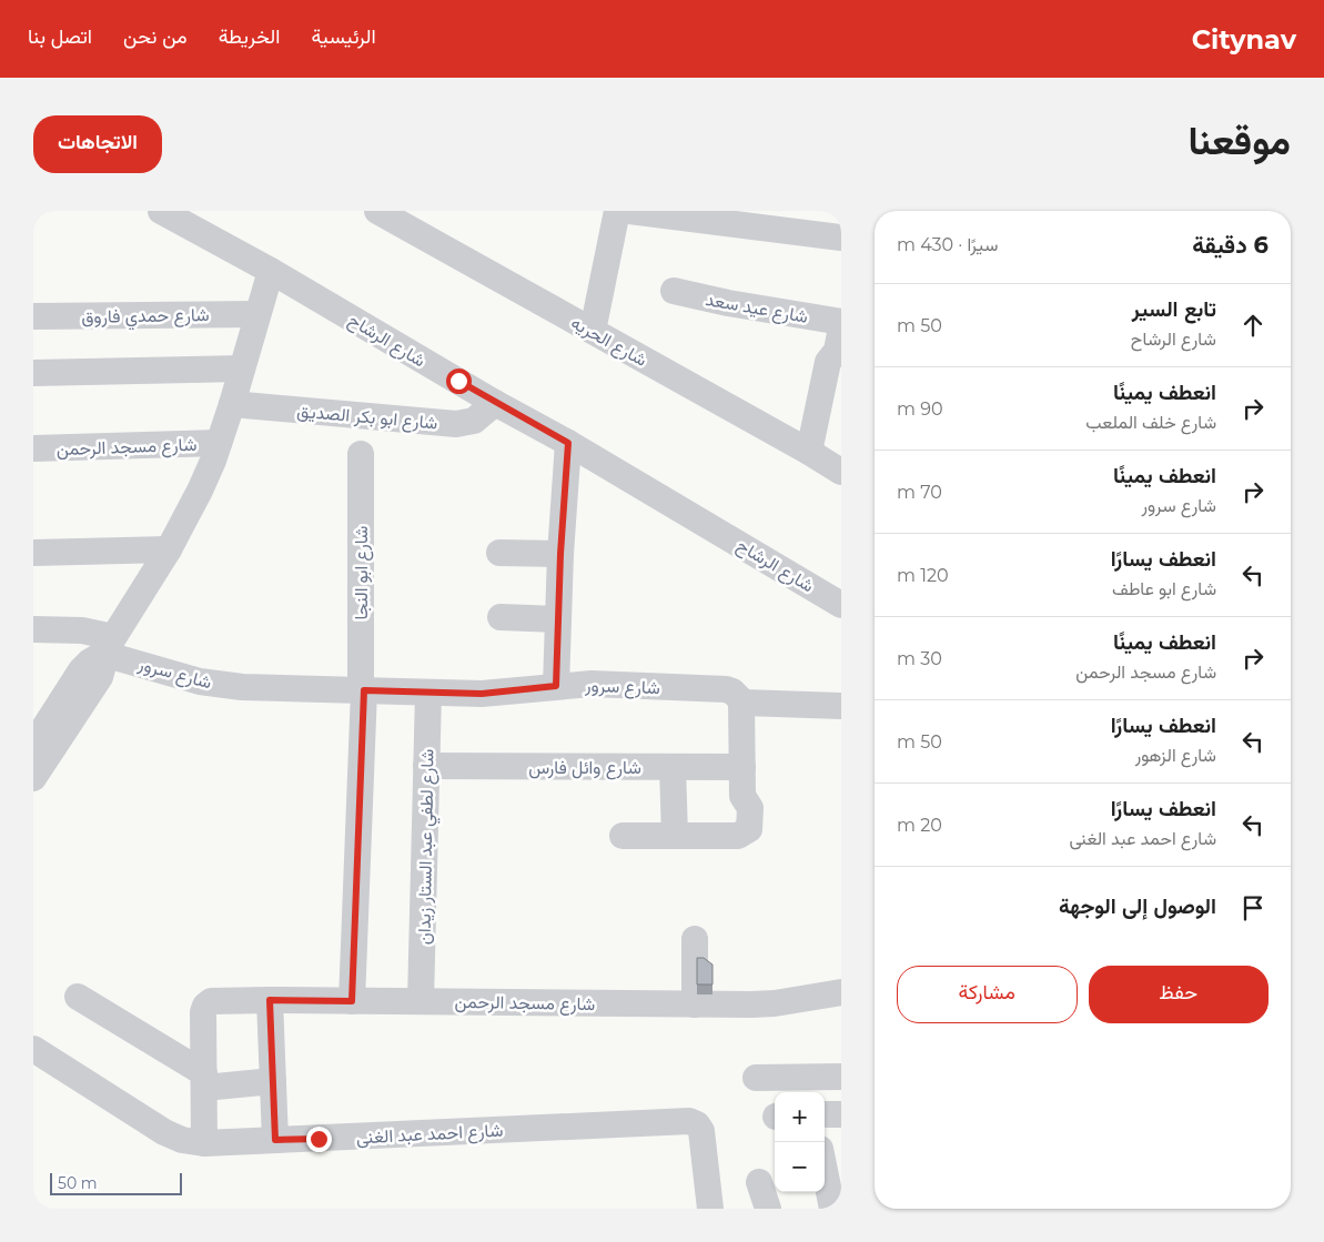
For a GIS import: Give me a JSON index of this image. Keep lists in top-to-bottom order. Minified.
{"streets":{"street":["شارع عيد سعد","شارع حمدي فاروق","شارع الرشاح","شارع الحريه","شارع ابو بكر الصديق","شارع مسجد الرحمن","شارع ابو النجا","شارع سرور","شارع وائل فارس","شارع لطفي عبد الستار زيدان","شارع احمد عبد الغنى"]},"crossings":[["شارع الرشاح","شارع ابو بكر الصديق"],["شارع مسجد الرحمن","شارع ابو النجا"],["شارع مسجد الرحمن","شارع لطفي عبد الستار زيدان"],["شارع ابو النجا","شارع سرور"],["شارع سرور","شارع لطفي عبد الستار زيدان"],["شارع وائل فارس","شارع لطفي عبد الستار زيدان"]],"scale_bar":"50 m","page":{"header":"Citynav","nav":["الرئيسية","الخريطة","من نحن","اتصل بنا"],"title":"موقعنا","buttons":["الاتجاهات",["حفظ","مشاركة"]],"heading":["6 دقيقة","سيرًا · 430 m"],"list":[["تابع السير","شارع الرشاح","50 m"],["انعطف يمينًا","شارع خلف الملعب","90 m"],["انعطف يمينًا","شارع سرور","70 m"],["انعطف يسارًا","شارع ابو عاطف","120 m"],["انعطف يمينًا","شارع مسجد الرحمن","30 m"],["انعطف يسارًا","شارع الزهور","50 m"],["انعطف يسارًا","شارع احمد عبد الغنى","20 m"],"الوصول إلى الوجهة"],"map_buttons":["+","−"],"scale":"50 m"}}
